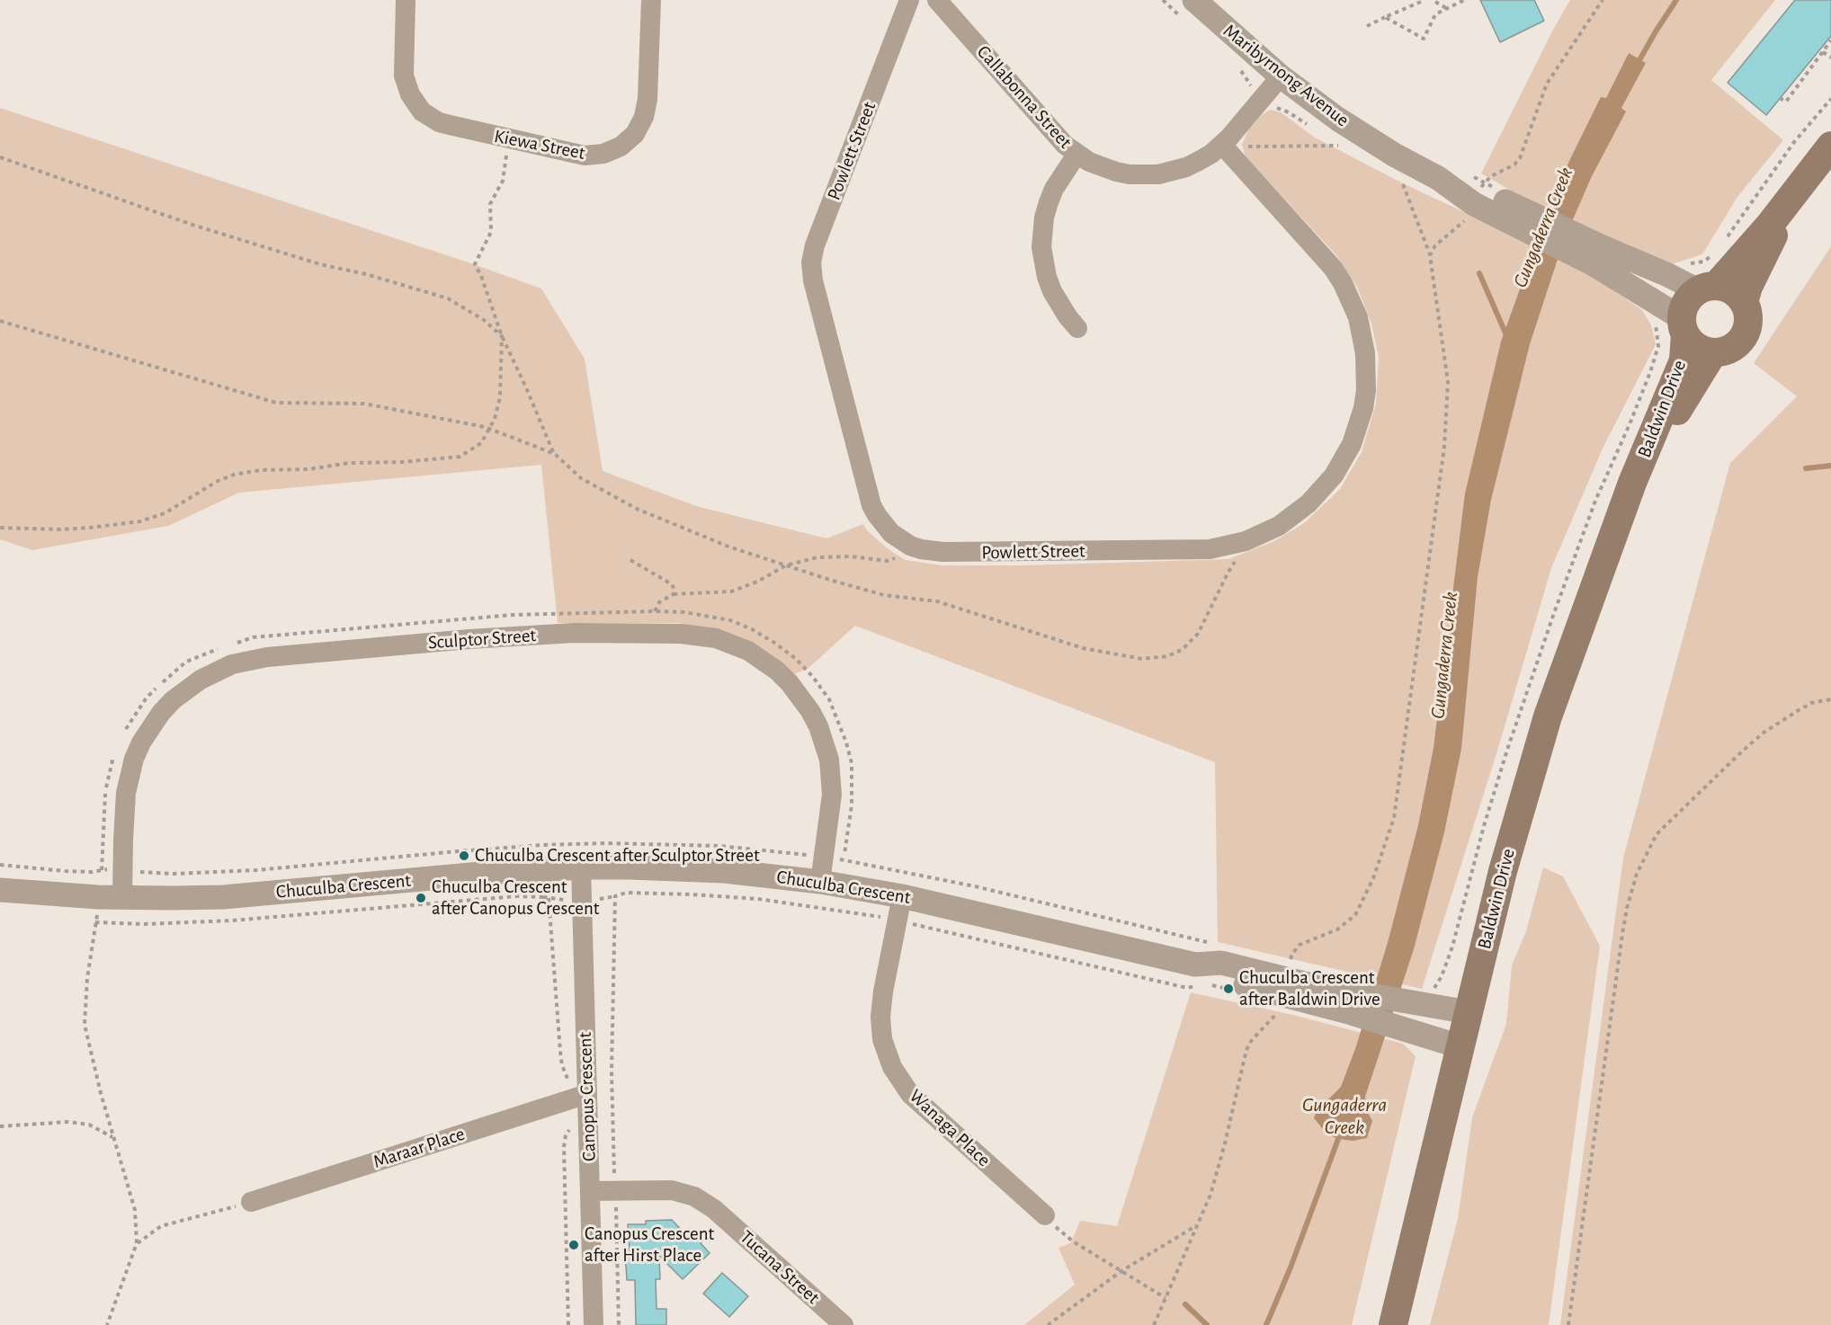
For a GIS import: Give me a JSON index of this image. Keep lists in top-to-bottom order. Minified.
{"streets":{"main road":["Baldwin Drive"],"street":["Maribyrnong Avenue","Callabonna Street","Kiewa Street","Powlett Street","Sculptor Street","Chuculba Crescent","Canopus Crescent","Wanaga Place","Maraar Place","Tucana Street"]},"crossings":[["Maribyrnong Avenue","Callabonna Street"],["Maribyrnong Avenue","Baldwin Drive"],["Callabonna Street","Powlett Street"],["Baldwin Drive","Chuculba Crescent"],["Sculptor Street","Chuculba Crescent"],["Chuculba Crescent","Canopus Crescent"],["Chuculba Crescent","Wanaga Place"],["Canopus Crescent","Maraar Place"],["Canopus Crescent","Tucana Street"]],"water":["Gungaderra Creek"],"places":["Chuculba Crescent after Sculptor Street","Chuculba Crescent after Canopus Crescent","Chuculba Crescent after Baldwin Drive","Canopus Crescent after Hirst Place"]}
